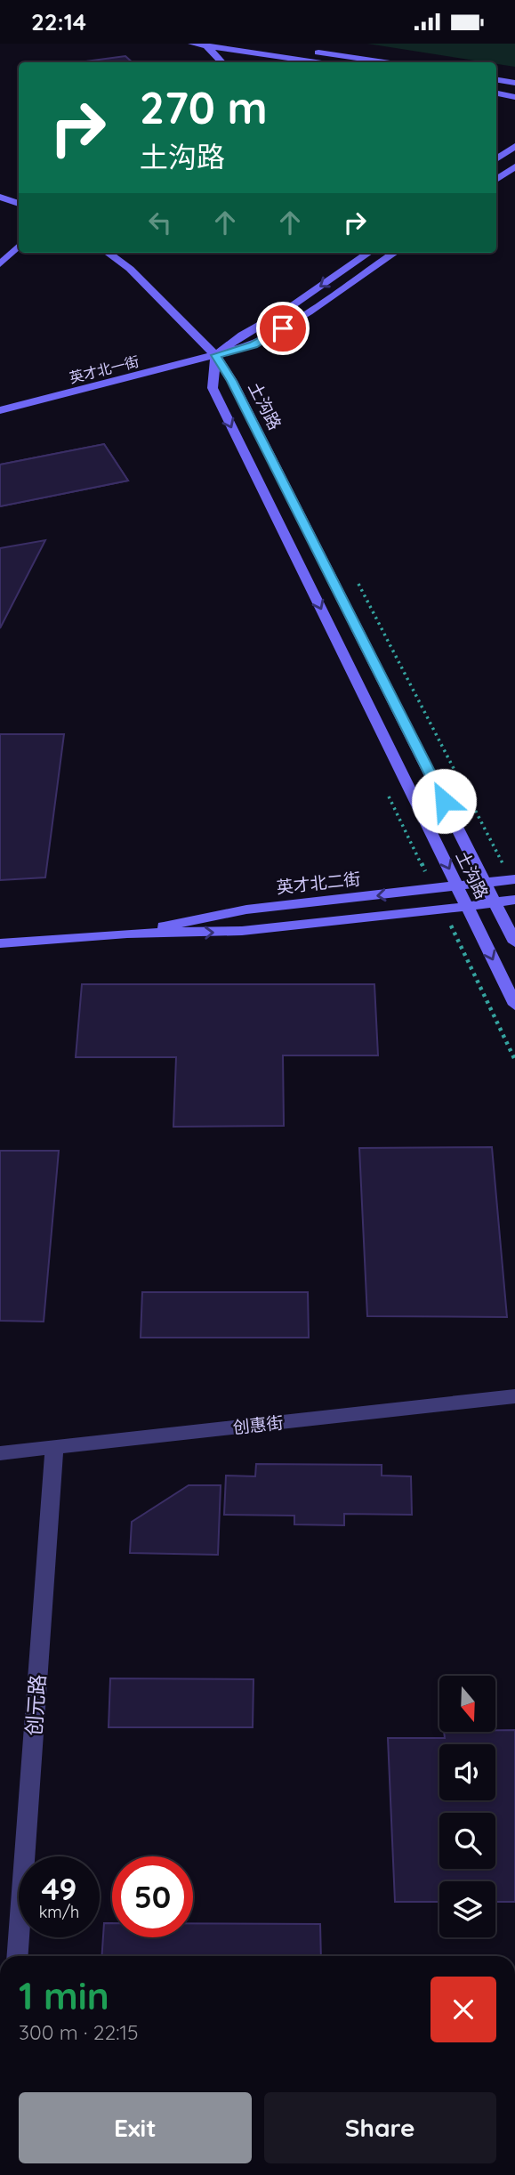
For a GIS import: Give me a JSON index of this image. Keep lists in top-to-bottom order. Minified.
{"streets":{"main road":["英才北一街","土沟路","英才北二街"],"street":["创惠街","创元路"]},"crossings":[["英才北一街","土沟路"],["土沟路","英才北二街"],["创惠街","创元路"]],"north":"bottom","page":{"status":"22:14","turn":["270 m","土沟路"],"speed":"49 km/h","limit":"50","heading":["1 min","300 m · 22:15"],"buttons":["Exit","Share"]}}
